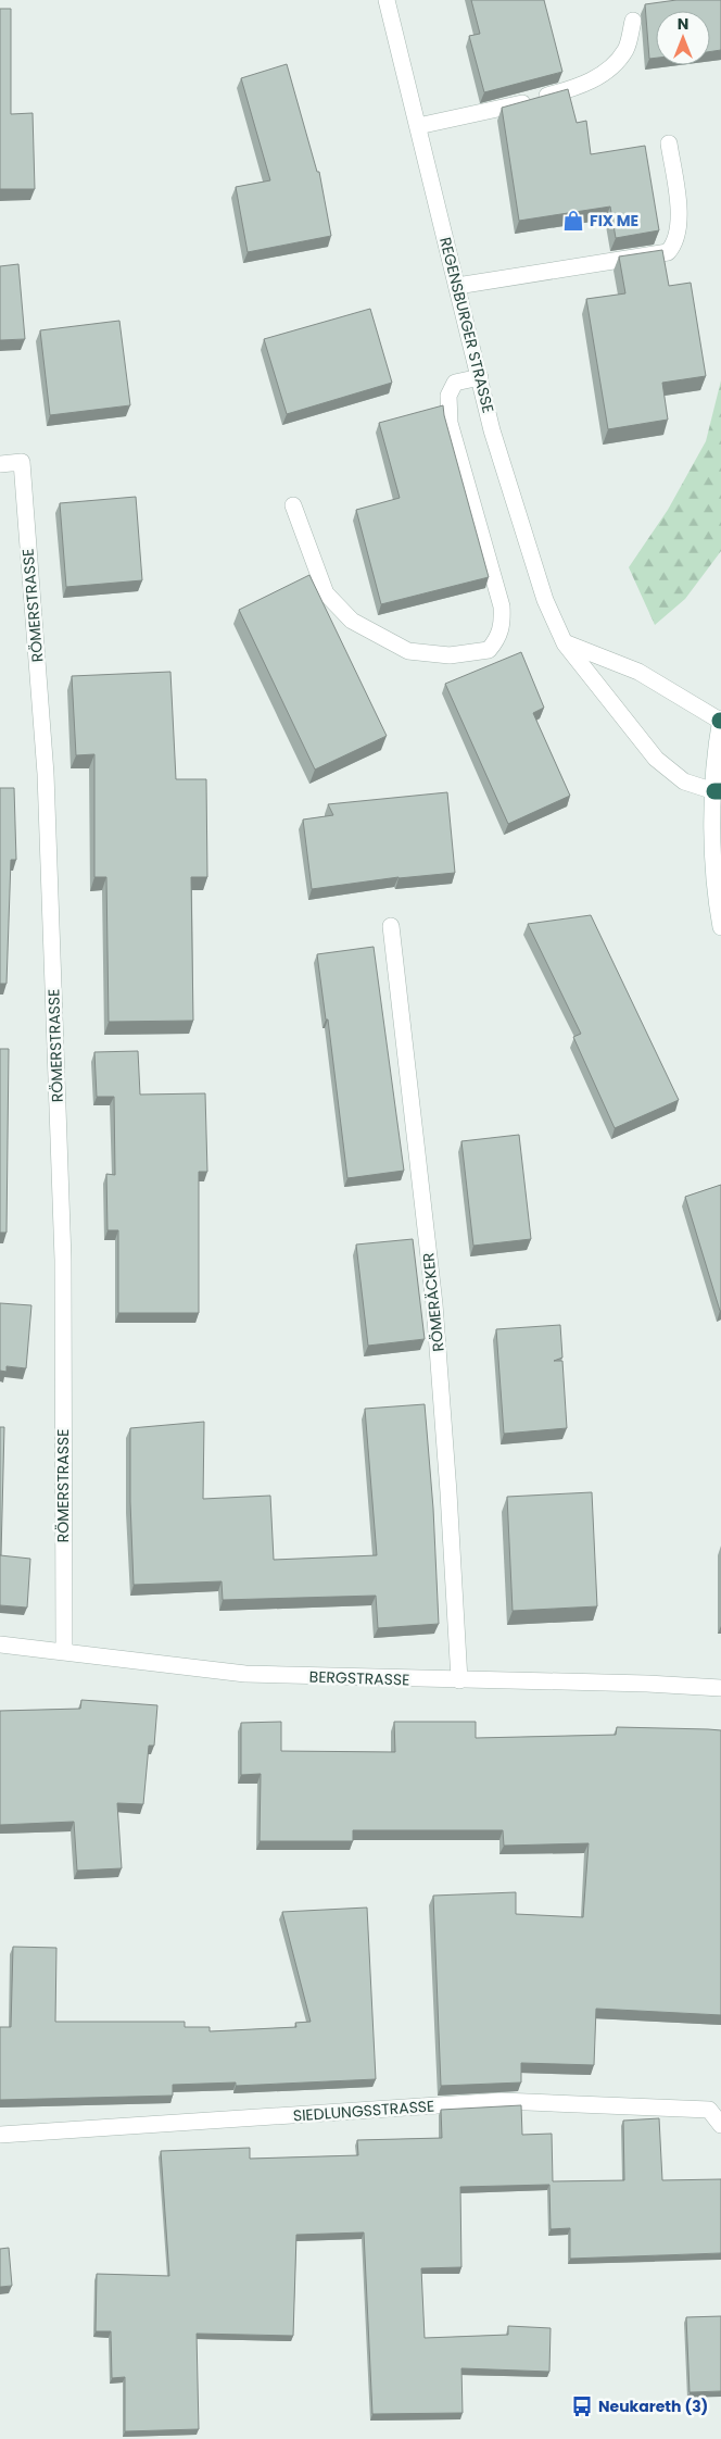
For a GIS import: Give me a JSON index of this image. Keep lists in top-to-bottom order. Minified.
{"streets":{"street":["REGENSBURGER STRASSE","RÖMERSTRASSE","RÖMERÄCKER","BERGSTRASSE","SIEDLUNGSSTRASSE"]},"crossings":[["RÖMERSTRASSE","BERGSTRASSE"],["RÖMERÄCKER","BERGSTRASSE"]],"places":{"shop":["FIX ME"],"bus stop":["Neukareth (3)"]},"north":"top"}
